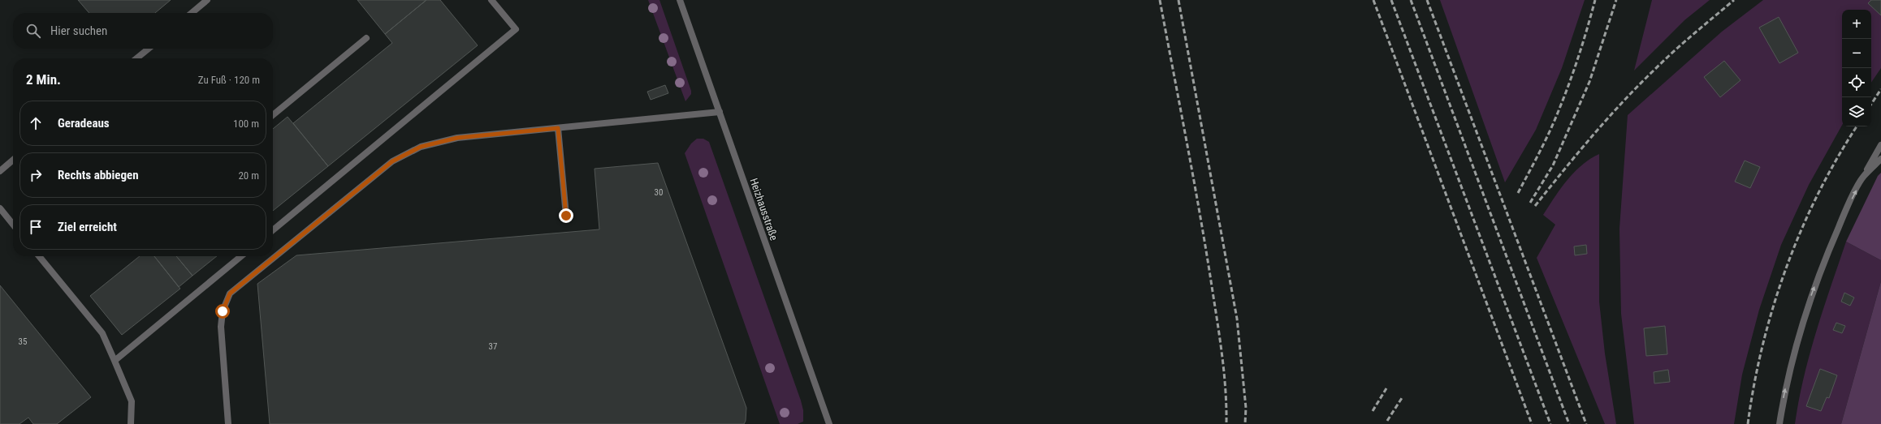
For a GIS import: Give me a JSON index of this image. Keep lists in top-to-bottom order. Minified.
{"streets":{"street":["Heizhausstraße"]},"house_numbers":["30","35","37"],"page":{"map_buttons":["+","−"],"search":"Hier suchen","heading":["2 Min.","Zu Fuß · 120 m"],"list":[["Geradeaus","100 m"],["Rechts abbiegen","20 m"],"Ziel erreicht"]}}
